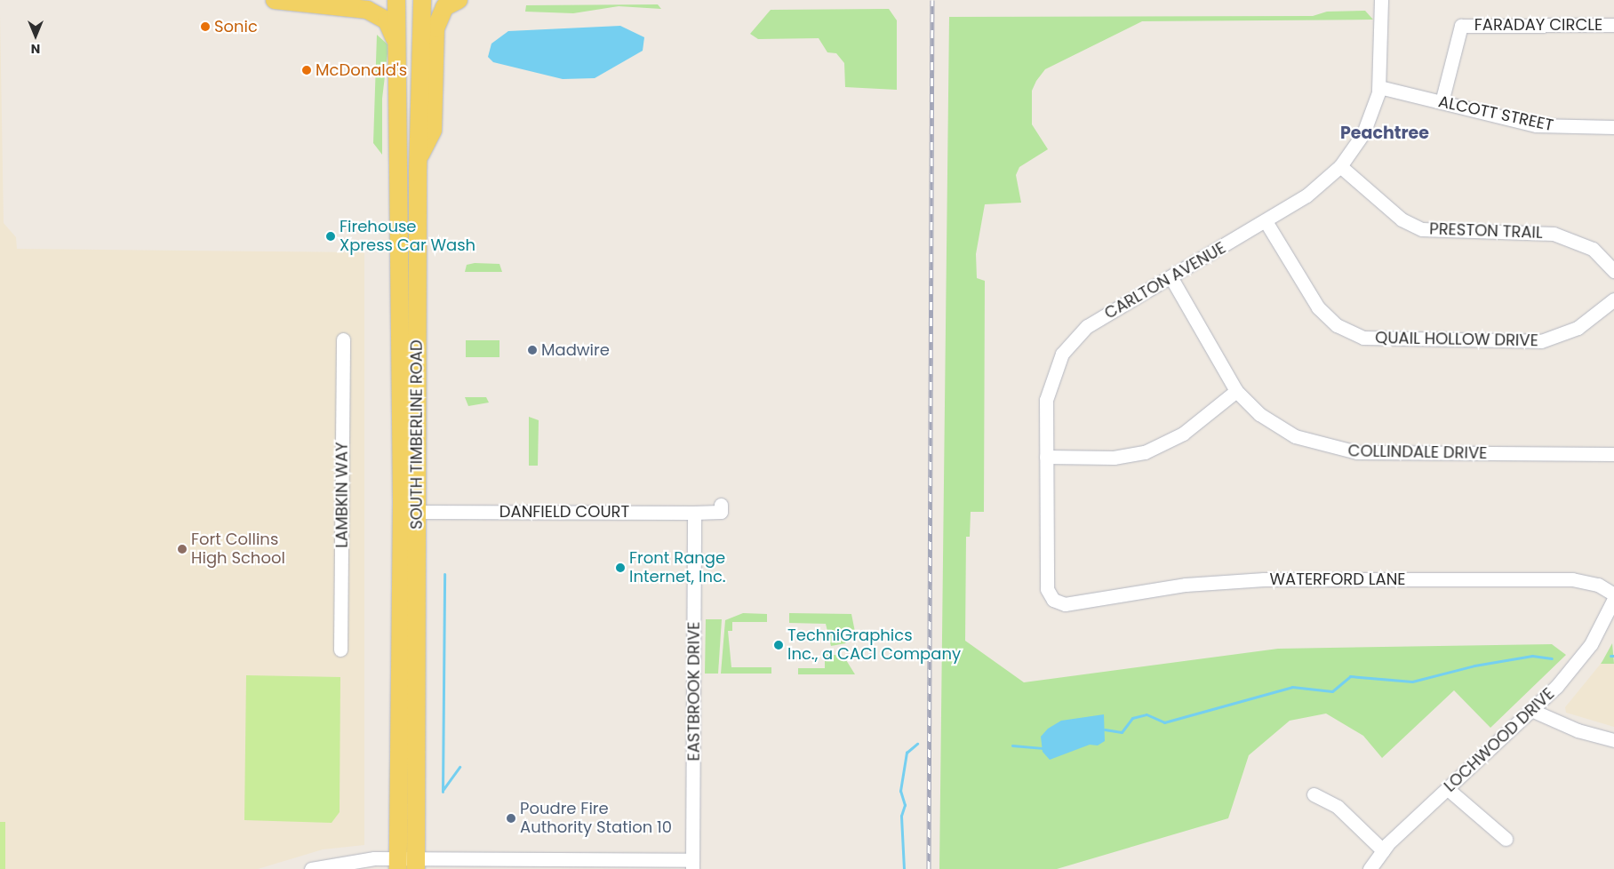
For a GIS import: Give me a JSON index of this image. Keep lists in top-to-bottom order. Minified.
{"streets":{"main road":["SOUTH TIMBERLINE ROAD"],"street":["FARADAY CIRCLE","ALCOTT STREET","PRESTON TRAIL","CARLTON AVENUE","QUAIL HOLLOW DRIVE","COLLINDALE DRIVE","LAMBKIN WAY","DANFIELD COURT","WATERFORD LANE","EASTBROOK DRIVE","LOCHWOOD DRIVE"]},"crossings":[["FARADAY CIRCLE","ALCOTT STREET"],["ALCOTT STREET","CARLTON AVENUE"],["PRESTON TRAIL","CARLTON AVENUE"],["CARLTON AVENUE","QUAIL HOLLOW DRIVE"],["CARLTON AVENUE","COLLINDALE DRIVE"],["CARLTON AVENUE","WATERFORD LANE"],["SOUTH TIMBERLINE ROAD","DANFIELD COURT"],["DANFIELD COURT","EASTBROOK DRIVE"]],"districts":["Peachtree"],"places":["Sonic","McDonald's","Firehouse Xpress Car Wash","Madwire","Fort Collins High School","Front Range Internet, Inc.","TechniGraphics Inc., a CACI Company","Poudre Fire Authority Station 10"],"north":"bottom"}
